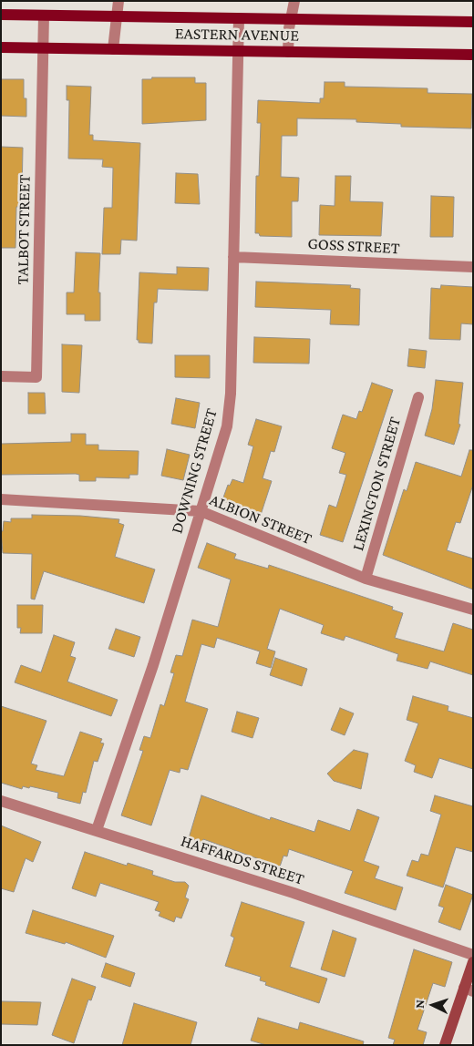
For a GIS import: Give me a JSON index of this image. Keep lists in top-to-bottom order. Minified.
{"streets":{"main road":["EASTERN AVENUE"],"street":["TALBOT STREET","GOSS STREET","DOWNING STREET","LEXINGTON STREET","ALBION STREET","HAFFARDS STREET"]},"crossings":[["EASTERN AVENUE","TALBOT STREET"],["EASTERN AVENUE","DOWNING STREET"],["GOSS STREET","DOWNING STREET"],["DOWNING STREET","ALBION STREET"],["DOWNING STREET","HAFFARDS STREET"],["LEXINGTON STREET","ALBION STREET"]],"north":"left"}
